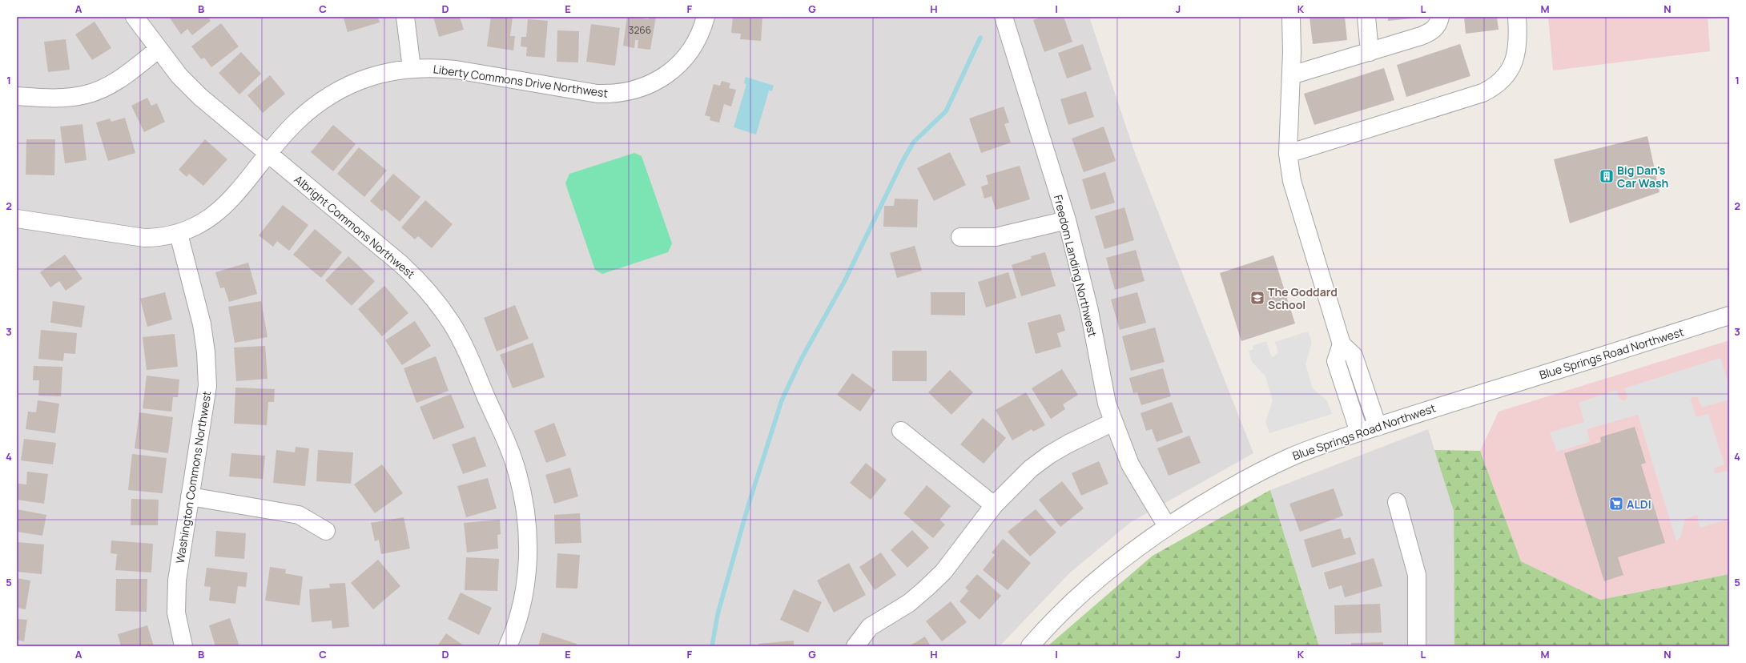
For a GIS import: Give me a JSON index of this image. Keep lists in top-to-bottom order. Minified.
{"streets":{"street":["Liberty Commons Drive Northwest","Albright Commons Northwest","Freedom Landing Northwest","Blue Springs Road Northwest","Washington Commons Northwest"]},"crossings":[["Liberty Commons Drive Northwest","Albright Commons Northwest"],["Liberty Commons Drive Northwest","Washington Commons Northwest"],["Freedom Landing Northwest","Blue Springs Road Northwest"]],"places":{"building":["Big Dan's Car Wash"],"school or university":["The Goddard School"],"supermarket":["ALDI"]},"house_numbers":["3266"],"grid":{"columns":["A","B","C","D","E","F","G","H","I","J","K","L","M","N"],"rows":["1","2","3","4","5"]}}
